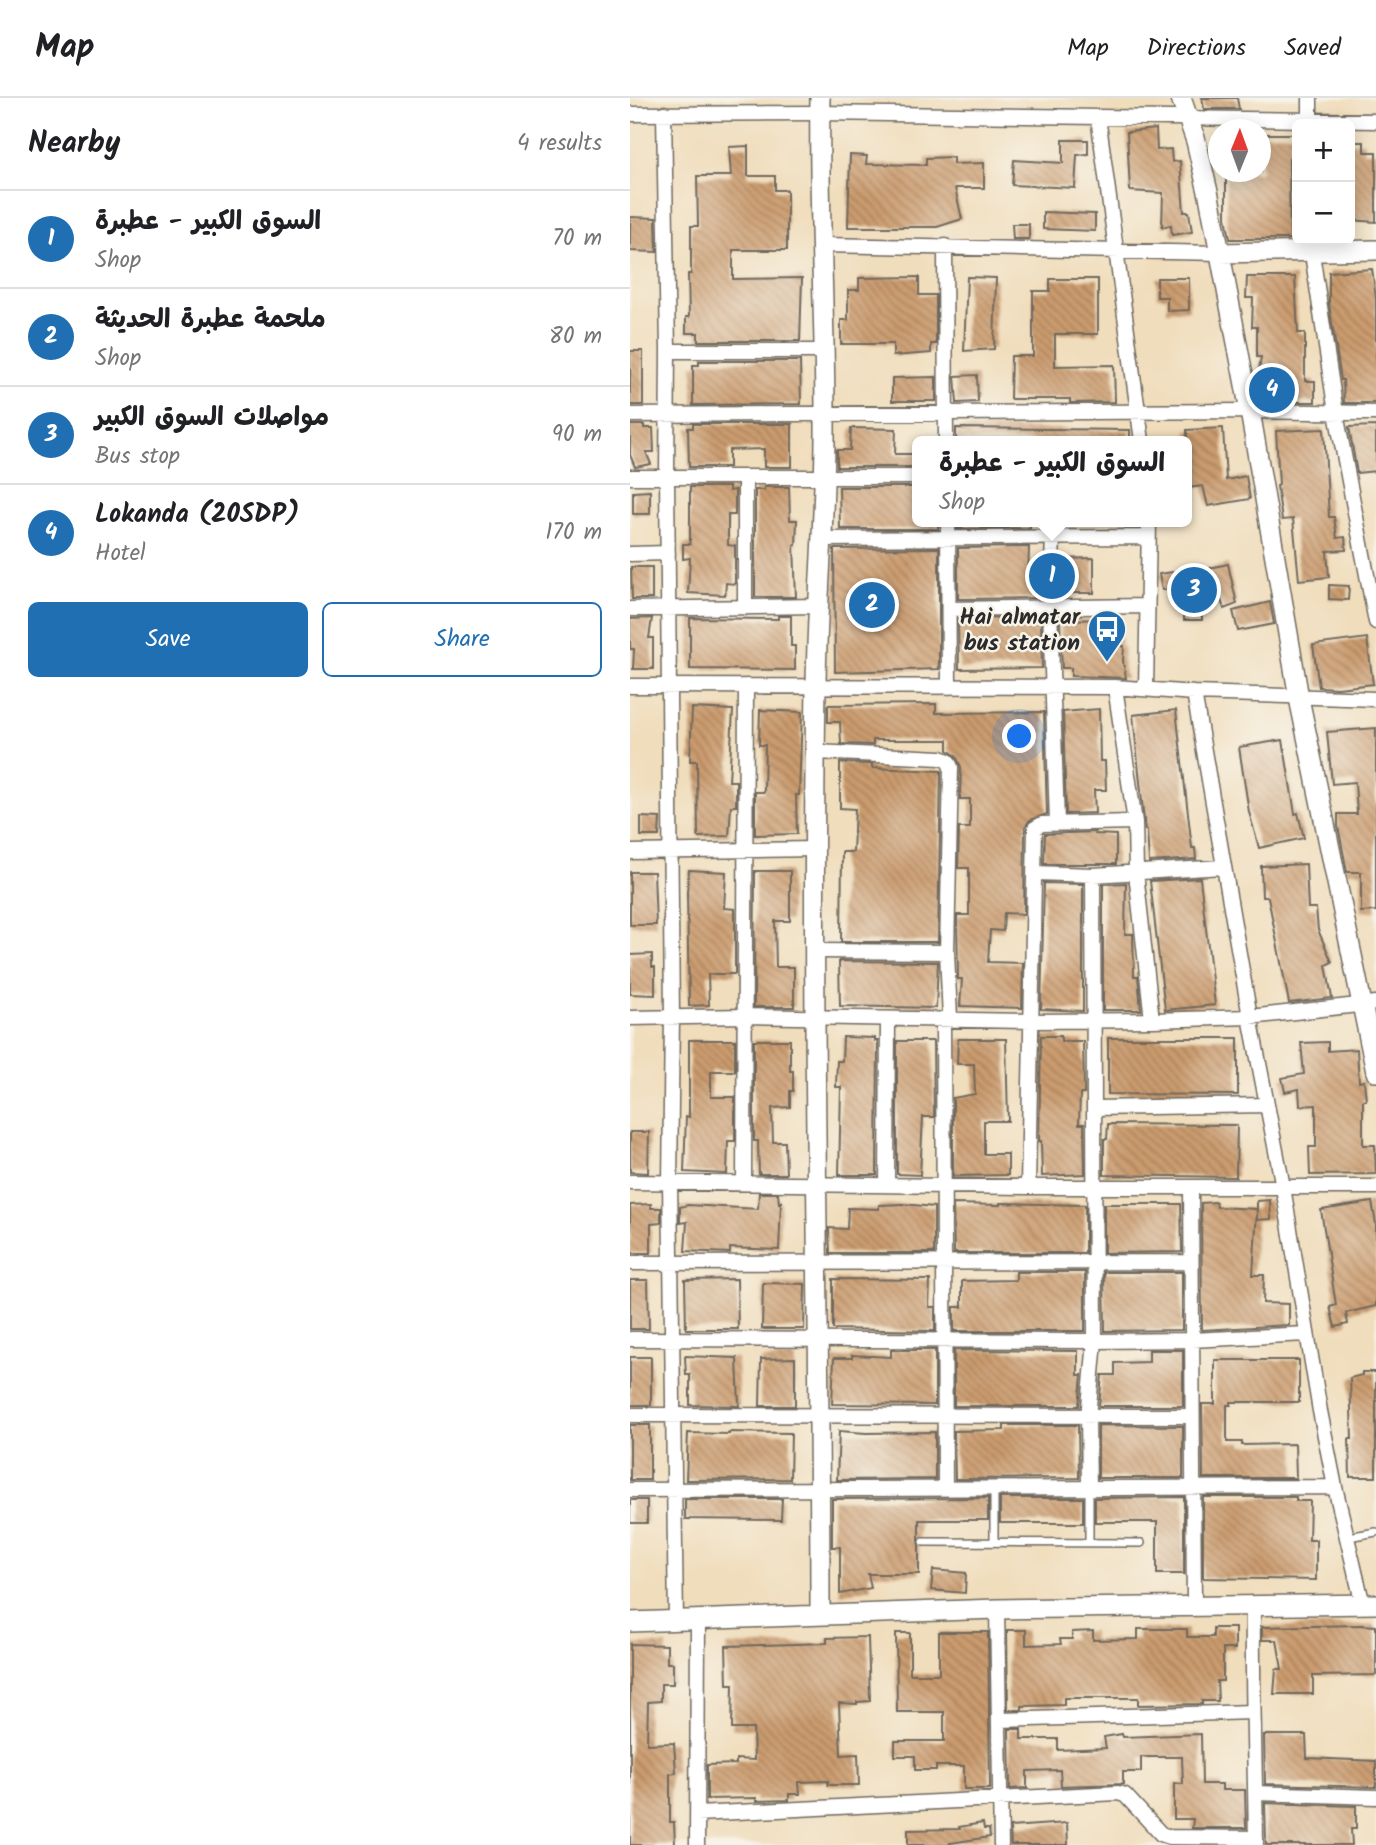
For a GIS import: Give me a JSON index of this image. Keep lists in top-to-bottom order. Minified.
{"places":{"bus stop":["Hai almatar bus station"]},"north":"top","page":{"header":"Map","nav":["Map","Directions","Saved"],"heading":["Nearby","4 results"],"map_buttons":["+","−"],"list":[{"mark":"1","name":"السوق الكبير - عطبرة","note":"Shop","value":"70 m"},{"mark":"2","name":"ملحمة عطبرة الحديثة","note":"Shop","value":"80 m"},{"mark":"3","name":"مواصلات السوق الكبير","note":"Bus stop","value":"90 m"},{"mark":"4","name":"Lokanda (20SDP)","note":"Hotel","value":"170 m"}],"pins":["4","1","3","2"],"popup":["السوق الكبير - عطبرة","Shop"],"buttons":["Save","Share"]}}
